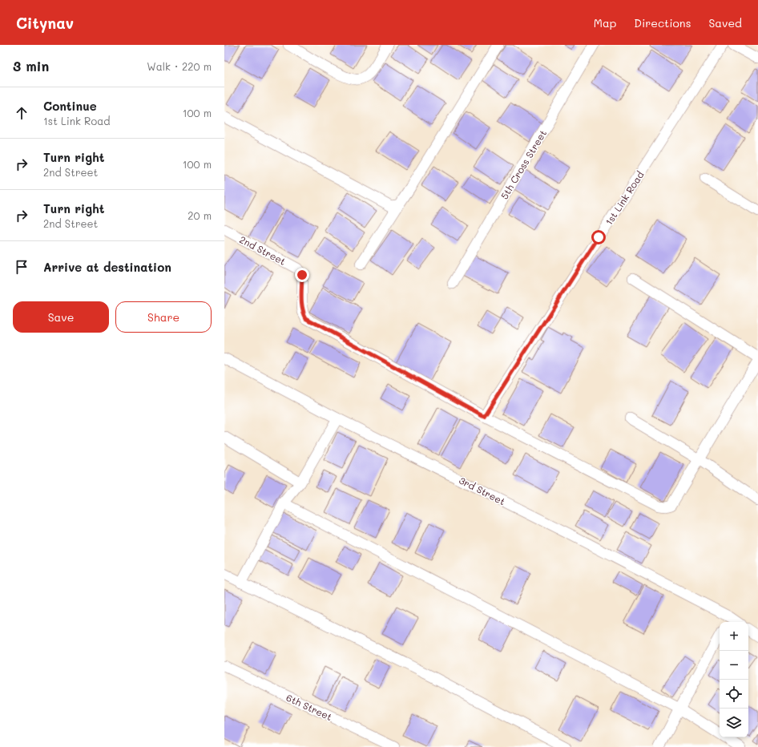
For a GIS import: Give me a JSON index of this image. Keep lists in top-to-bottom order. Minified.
{"streets":{"street":["5th Cross Street","1st Link Road","2nd Street","3rd Street","6th Street"]},"crossings":[["1st Link Road","2nd Street"]],"page":{"header":"Citynav","nav":["Map","Directions","Saved"],"heading":["3 min","Walk · 220 m"],"list":[["Continue","1st Link Road","100 m"],["Turn right","2nd Street","100 m"],["Turn right","2nd Street","20 m"],"Arrive at destination"],"buttons":["Save","Share"],"map_buttons":["+","−"]}}
